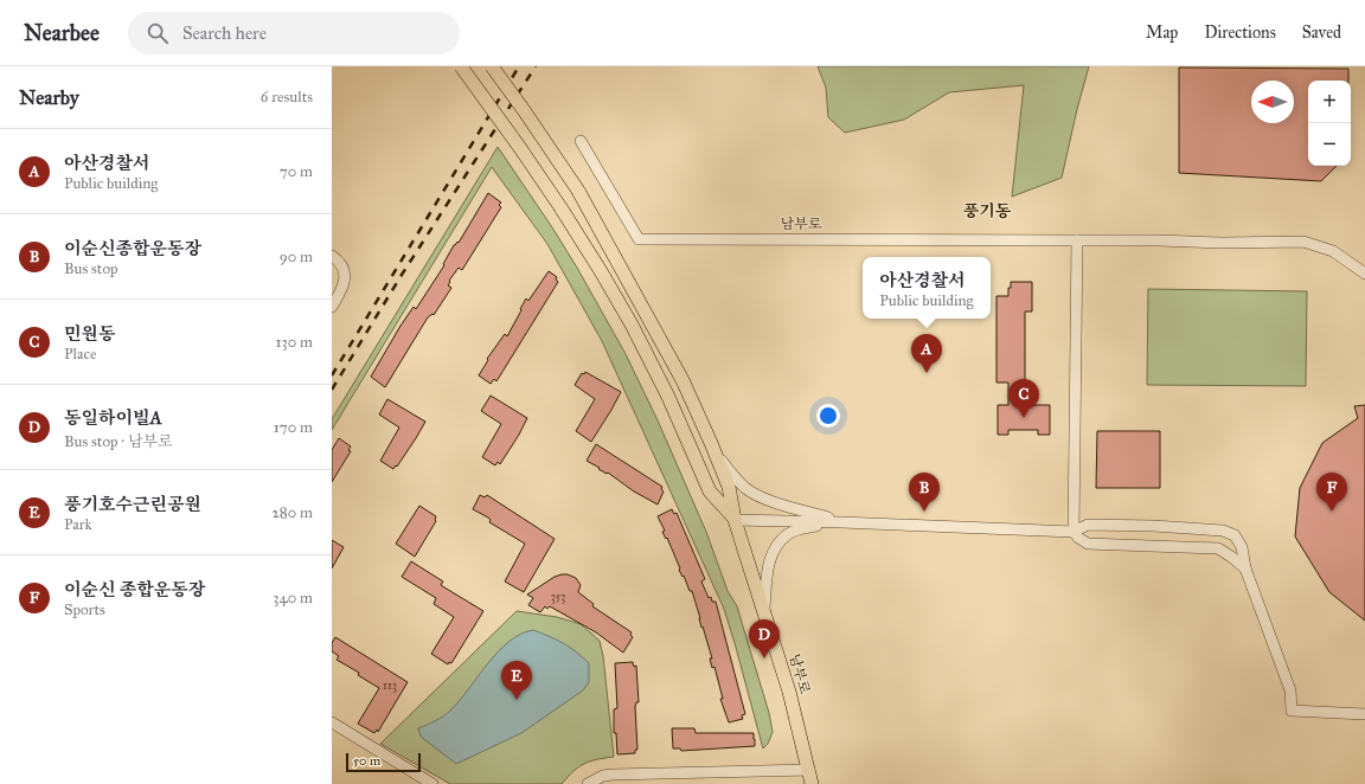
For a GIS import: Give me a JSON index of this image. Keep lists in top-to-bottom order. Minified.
{"streets":{"main road":["남부로"]},"districts":["풍기동"],"house_numbers":["353","113"],"scale_bar":"50 m","north":"left","page":{"header":"Nearbee","search":"Search here","nav":["Map","Directions","Saved"],"heading":["Nearby","6 results"],"map_buttons":["+","−"],"list":[{"mark":"A","name":"아산경찰서","note":"Public building","value":"70 m"},{"mark":"B","name":"이순신종합운동장","note":"Bus stop","value":"90 m"},{"mark":"C","name":"민원동","note":"Place","value":"130 m"},{"mark":"D","name":"동일하이빌A","note":"Bus stop · 남부로","value":"170 m"},{"mark":"E","name":"풍기호수근린공원","note":"Park","value":"280 m"},{"mark":"F","name":"이순신 종합운동장","note":"Sports","value":"340 m"}],"popup":["아산경찰서","Public building"],"pins":["A","C","B","F","D","E"],"scale":"50 m"}}
